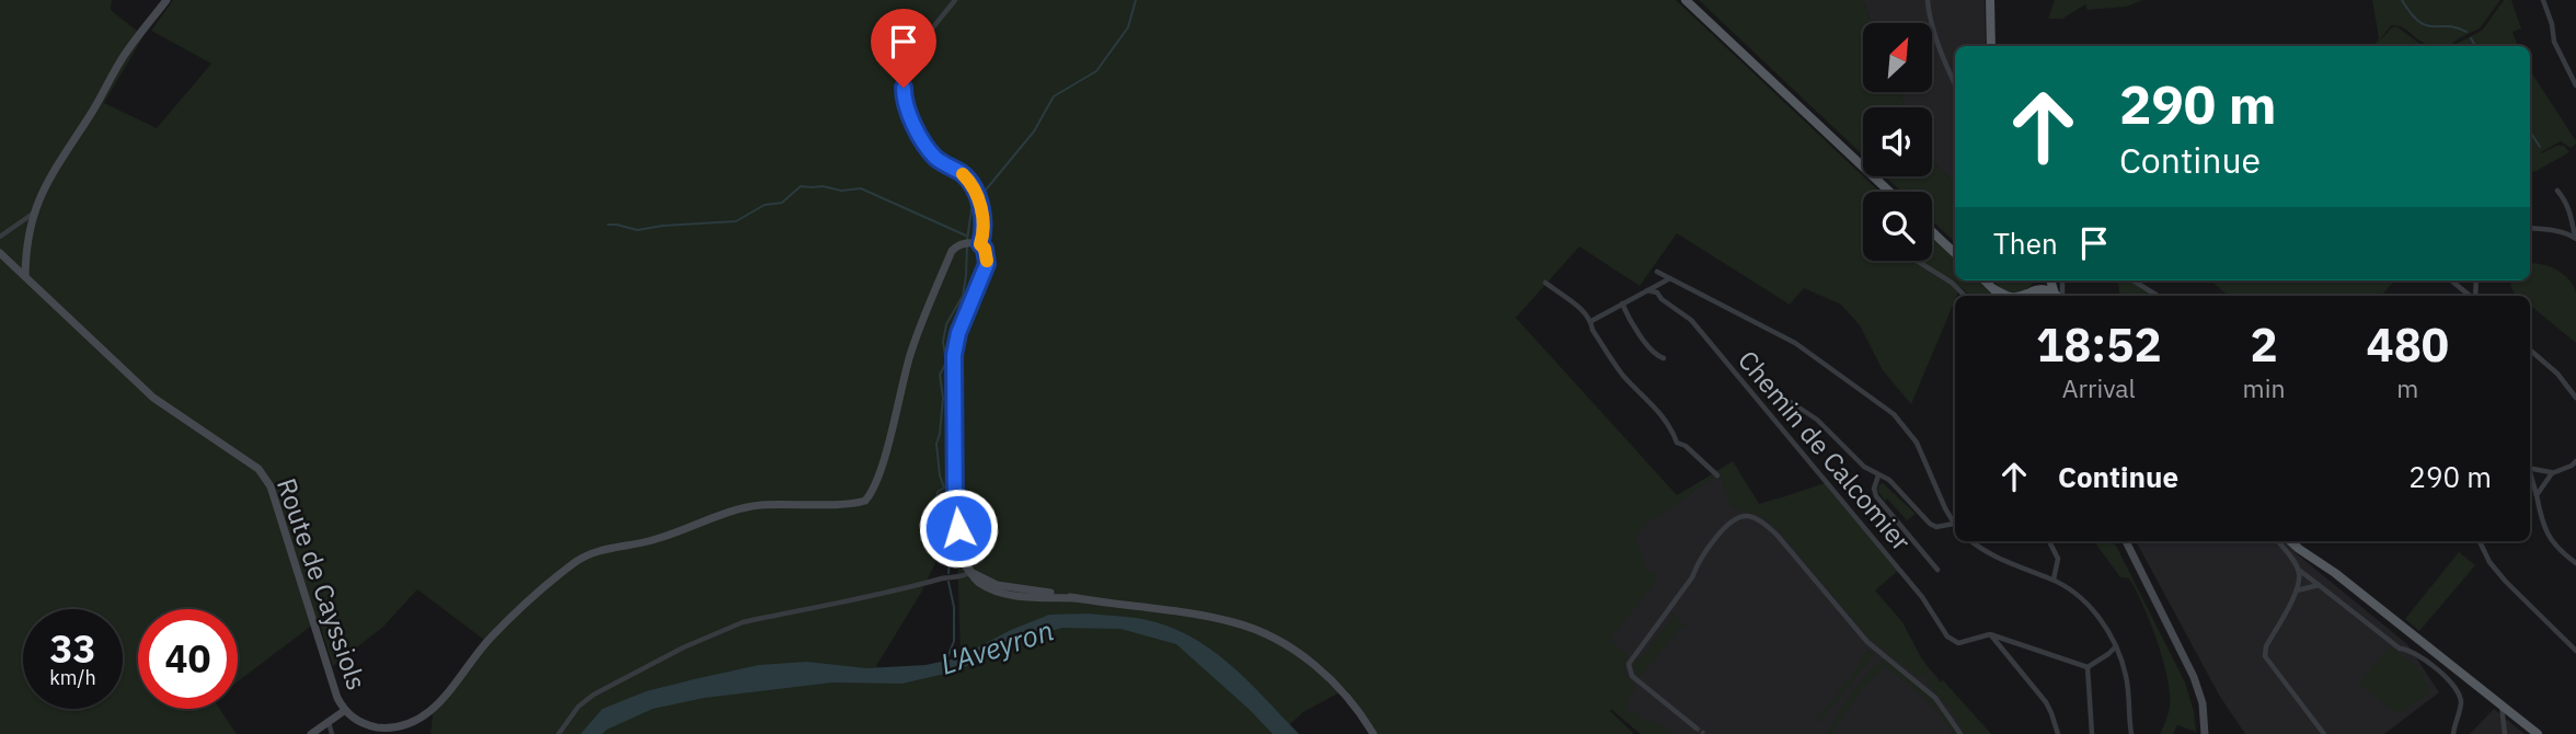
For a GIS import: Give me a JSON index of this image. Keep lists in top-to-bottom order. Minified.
{"streets":{"street":["Chemin de Calcomier","Route de Cayssiols"]},"water":["L'Aveyron"],"north":"top right","page":{"turn":["290 m","Continue"],"then":"Then","eta":["18:52","Arrival","2","min","480","m"],"list":[{"name":"Continue","value":"290 m"}],"speed":"33 km/h","limit":"40"}}
